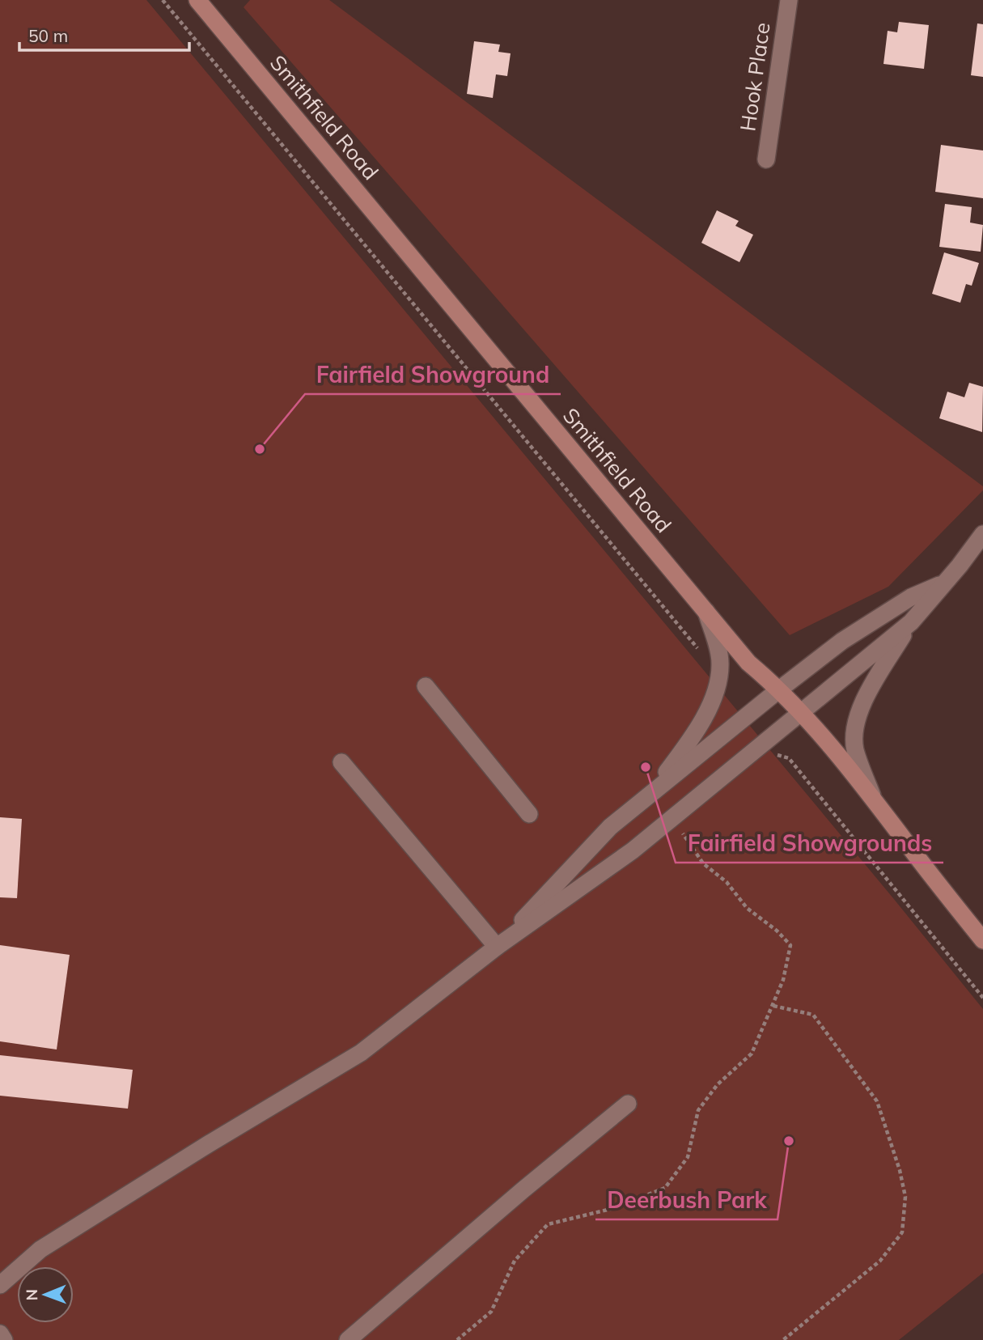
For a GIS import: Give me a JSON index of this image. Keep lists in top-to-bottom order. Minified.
{"streets":{"main road":["Smithfield Road"],"street":["Hook Place"]},"places":["Fairfield Showground","Fairfield Showgrounds","Deerbush Park"],"scale_bar":"50 m","north":"left"}
